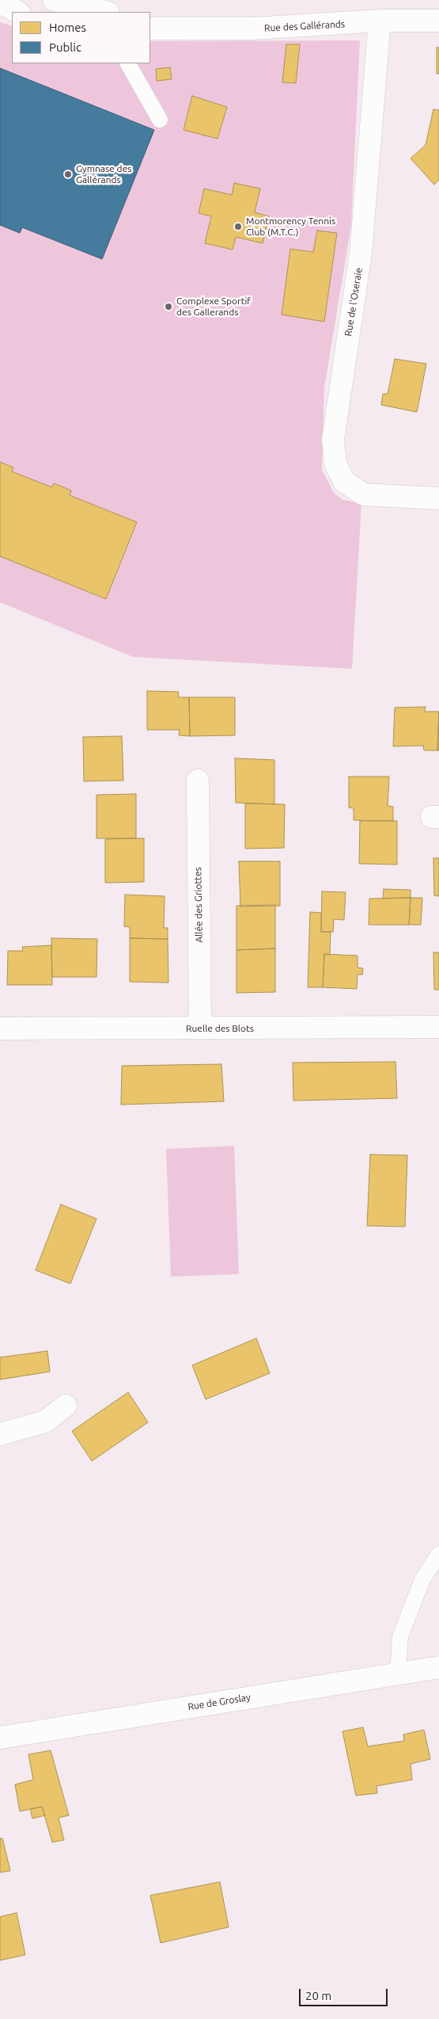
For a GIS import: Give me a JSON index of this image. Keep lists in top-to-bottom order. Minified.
{"streets":{"street":["Rue des Gallérands","Rue de l'Oseraie","Allée des Griottes","Ruelle des Blots","Rue de Groslay"]},"crossings":[["Rue des Gallérands","Rue de l'Oseraie"],["Allée des Griottes","Ruelle des Blots"]],"places":["Gymnase des Gallérands","Montmorency Tennis Club (M.T.C.)","Complexe Sportif des Gallerands"],"legend":["Homes","Public"],"scale_bar":"20 m"}
